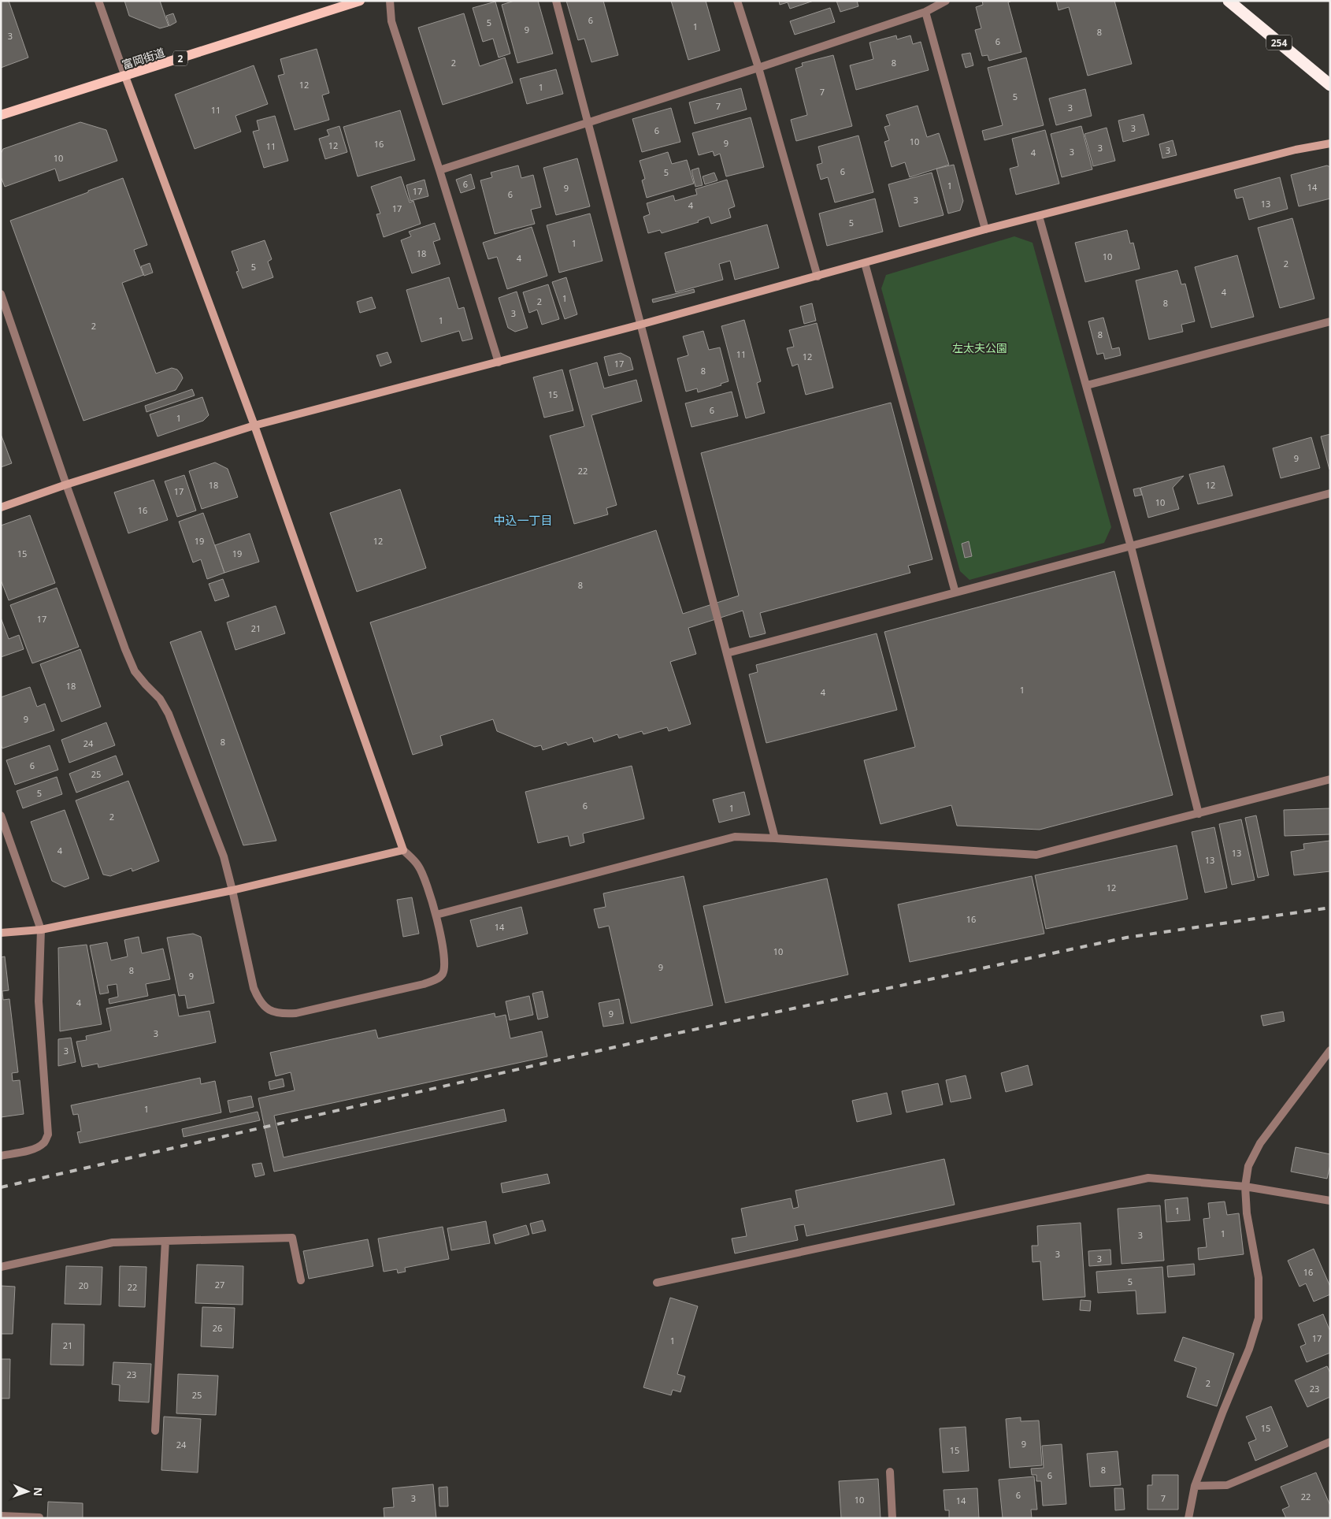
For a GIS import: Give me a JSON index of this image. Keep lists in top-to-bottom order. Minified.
{"streets":{"highway":["254"],"main road":["富岡街道","2"]},"districts":["中込一丁目"],"parks":["左太夫公園"],"house_numbers":["6","5","1","9","8","3","6","2","8","12","1","7","5","7","3","11","3","6","10","9","16","12","11","3","3","3","4","10","6","5","6","1","14","9","17","6","3","13","4","17","5","1","18","10","4","2","5","4","1","2","8","3","1","2","8","11","12","17","8","15","6","1","9","22","18","12","17","10","16","19","12","15","19","8","17","21","18","1","4","9","8","24","6","25","5","6","1","2","4","13","13","12","16","14","10","9","8","9","4","9","3","3","1","1","1","3","3","3","16","5","27","20","22","26","17","1","21","23","2","23","25","15","9","24","15","8","6","6","22","3","7","10","14"],"north":"right"}
